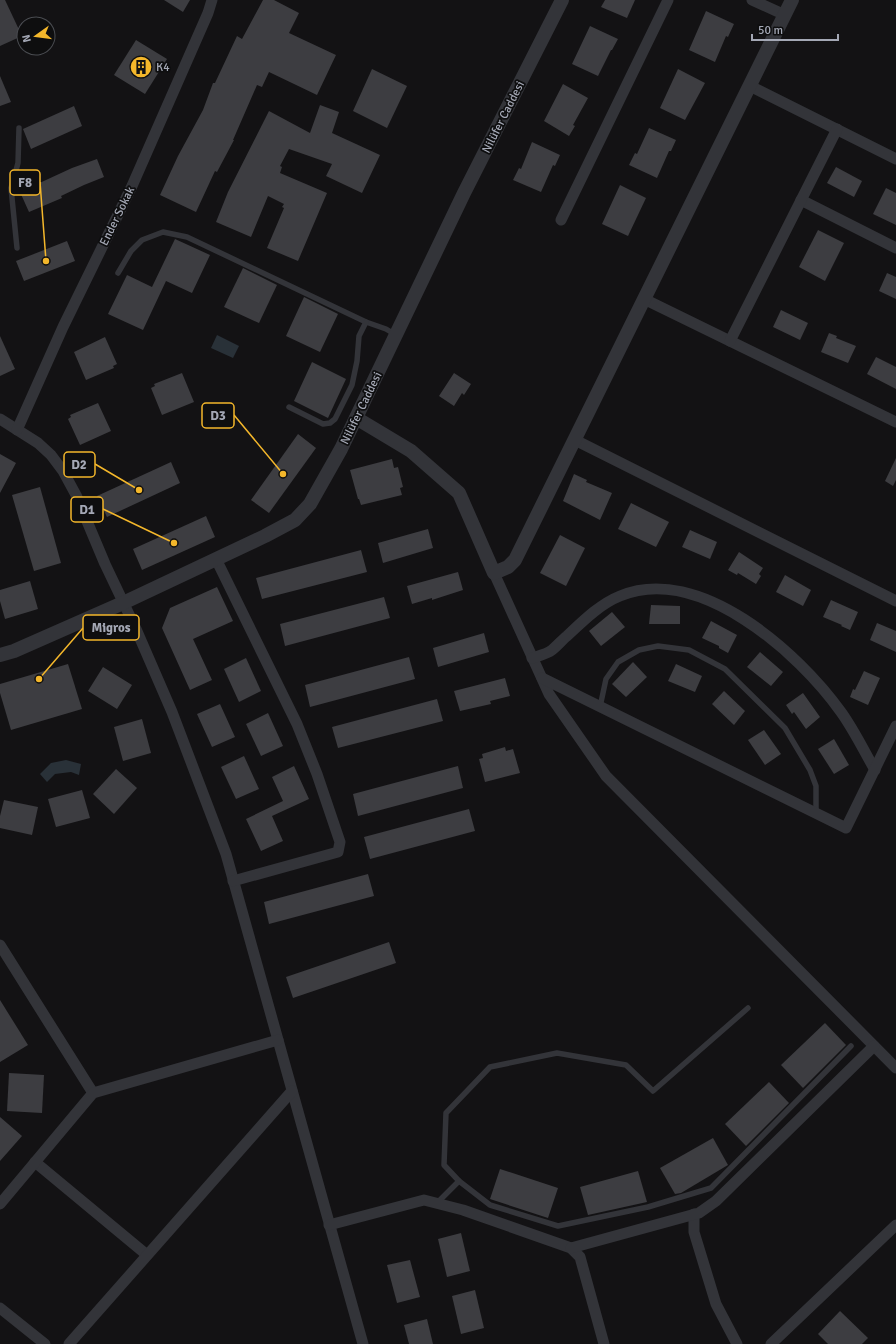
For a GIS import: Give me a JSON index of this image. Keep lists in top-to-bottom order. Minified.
{"streets":{"street":["Nilüfer Caddesi","Ender Sokak"]},"places":{"building":["K4"],"other":["F8","D3","D2","D1","Migros"]},"scale_bar":"50 m","north":"left"}
